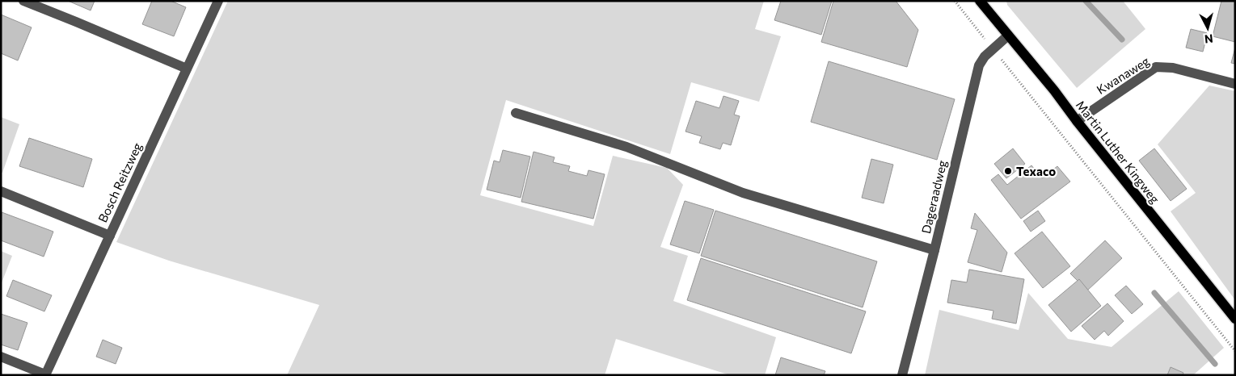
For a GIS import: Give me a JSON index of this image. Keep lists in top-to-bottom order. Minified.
{"streets":{"main road":["Martin Luther Kingweg"],"street":["Kwanaweg","Bosch Reitzweg","Dageraadweg"]},"crossings":[["Kwanaweg","Martin Luther Kingweg"],["Martin Luther Kingweg","Dageraadweg"]],"places":["Texaco"],"north":"bottom"}
